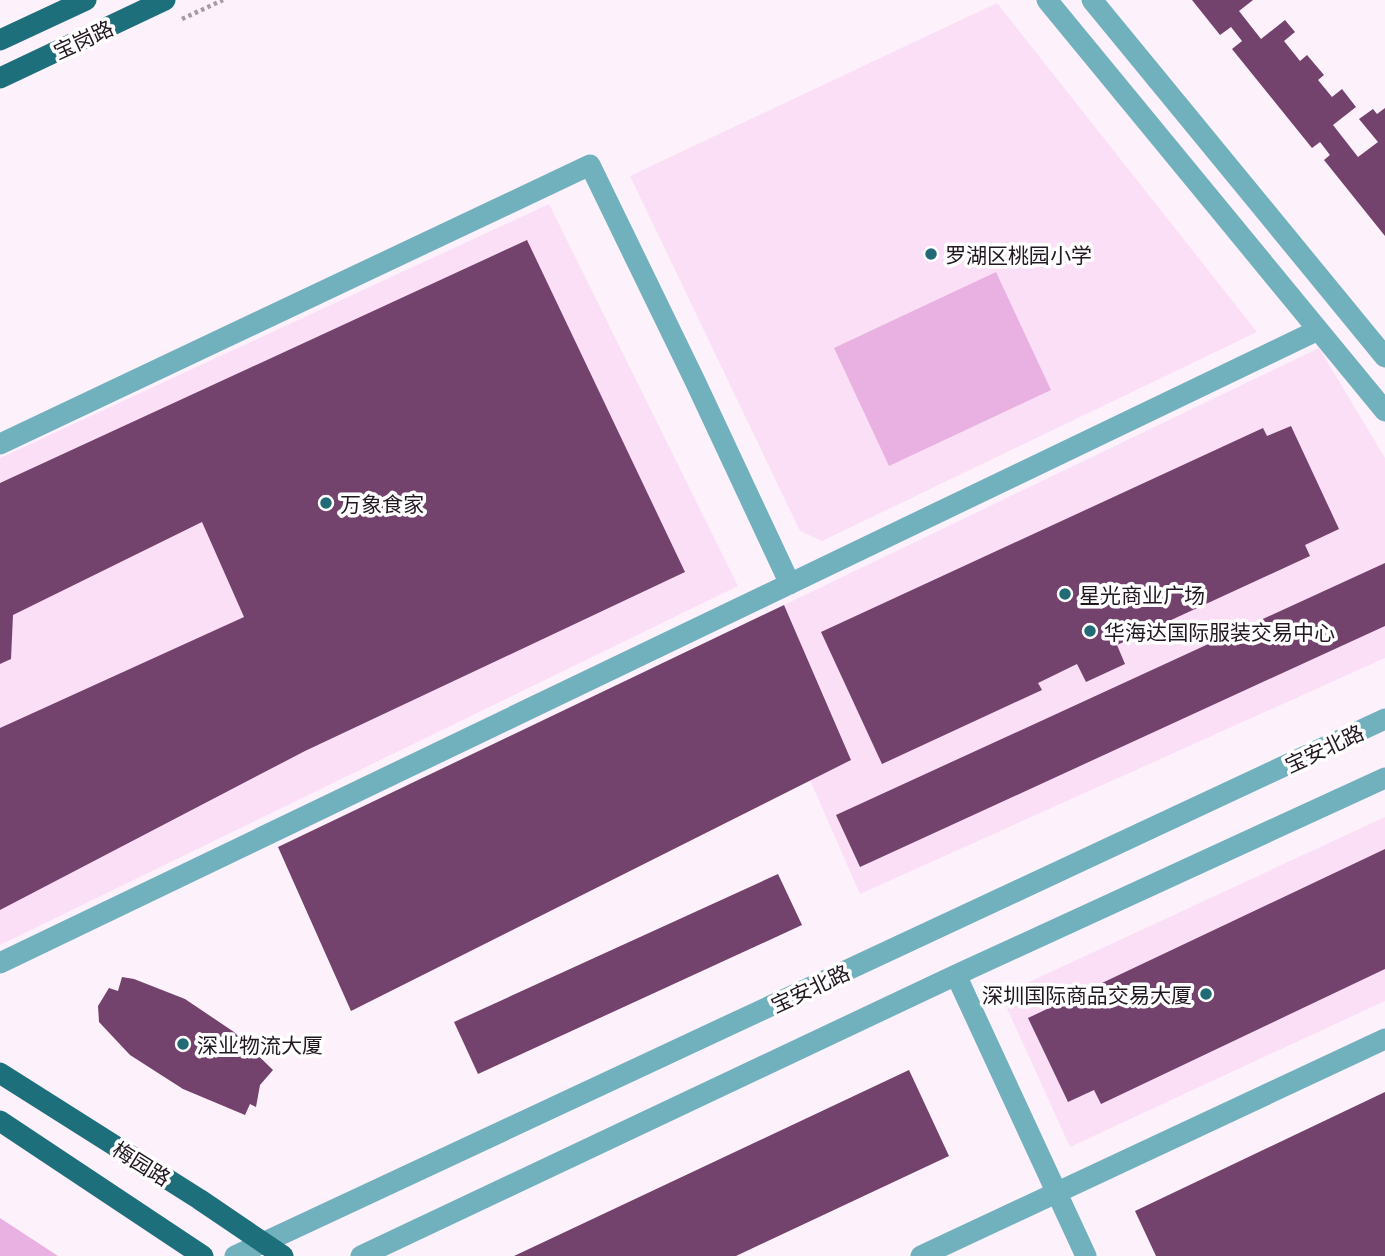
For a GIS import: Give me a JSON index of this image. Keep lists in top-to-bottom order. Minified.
{"streets":{"main road":["宝岗路","梅园路"],"street":["宝安北路"]},"crossings":[["宝安北路","梅园路"]],"places":["罗湖区桃园小学","万象食家","星光商业广场","华海达国际服装交易中心","深圳国际商品交易大厦","深业物流大厦"]}
